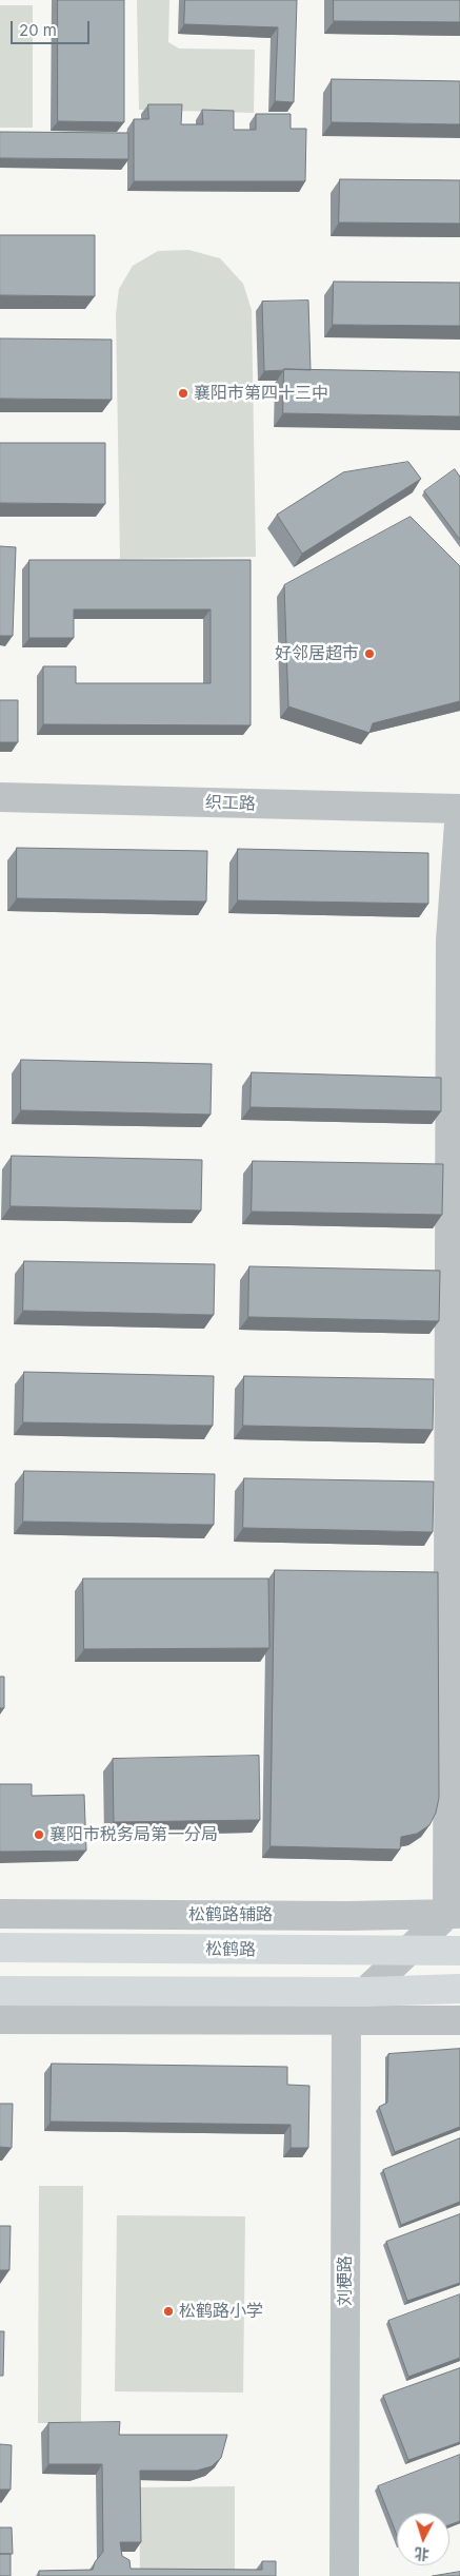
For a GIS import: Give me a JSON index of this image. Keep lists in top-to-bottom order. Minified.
{"streets":{"main road":["松鹤路"],"street":["织工路","松鹤路辅路","刘梗路"]},"places":["襄阳市第四十三中","好邻居超市","襄阳市税务局第一分局","松鹤路小学"],"scale_bar":"20 m","north":"bottom"}
